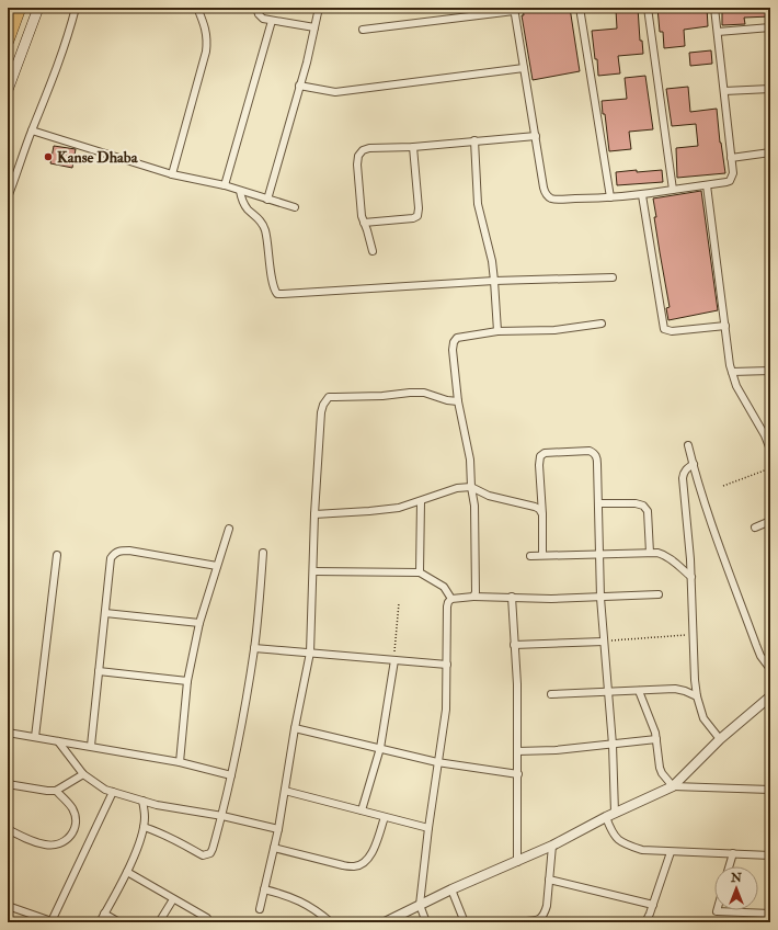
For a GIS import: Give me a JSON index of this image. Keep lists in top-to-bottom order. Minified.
{"places":["Kanse Dhaba"],"north":"top"}
